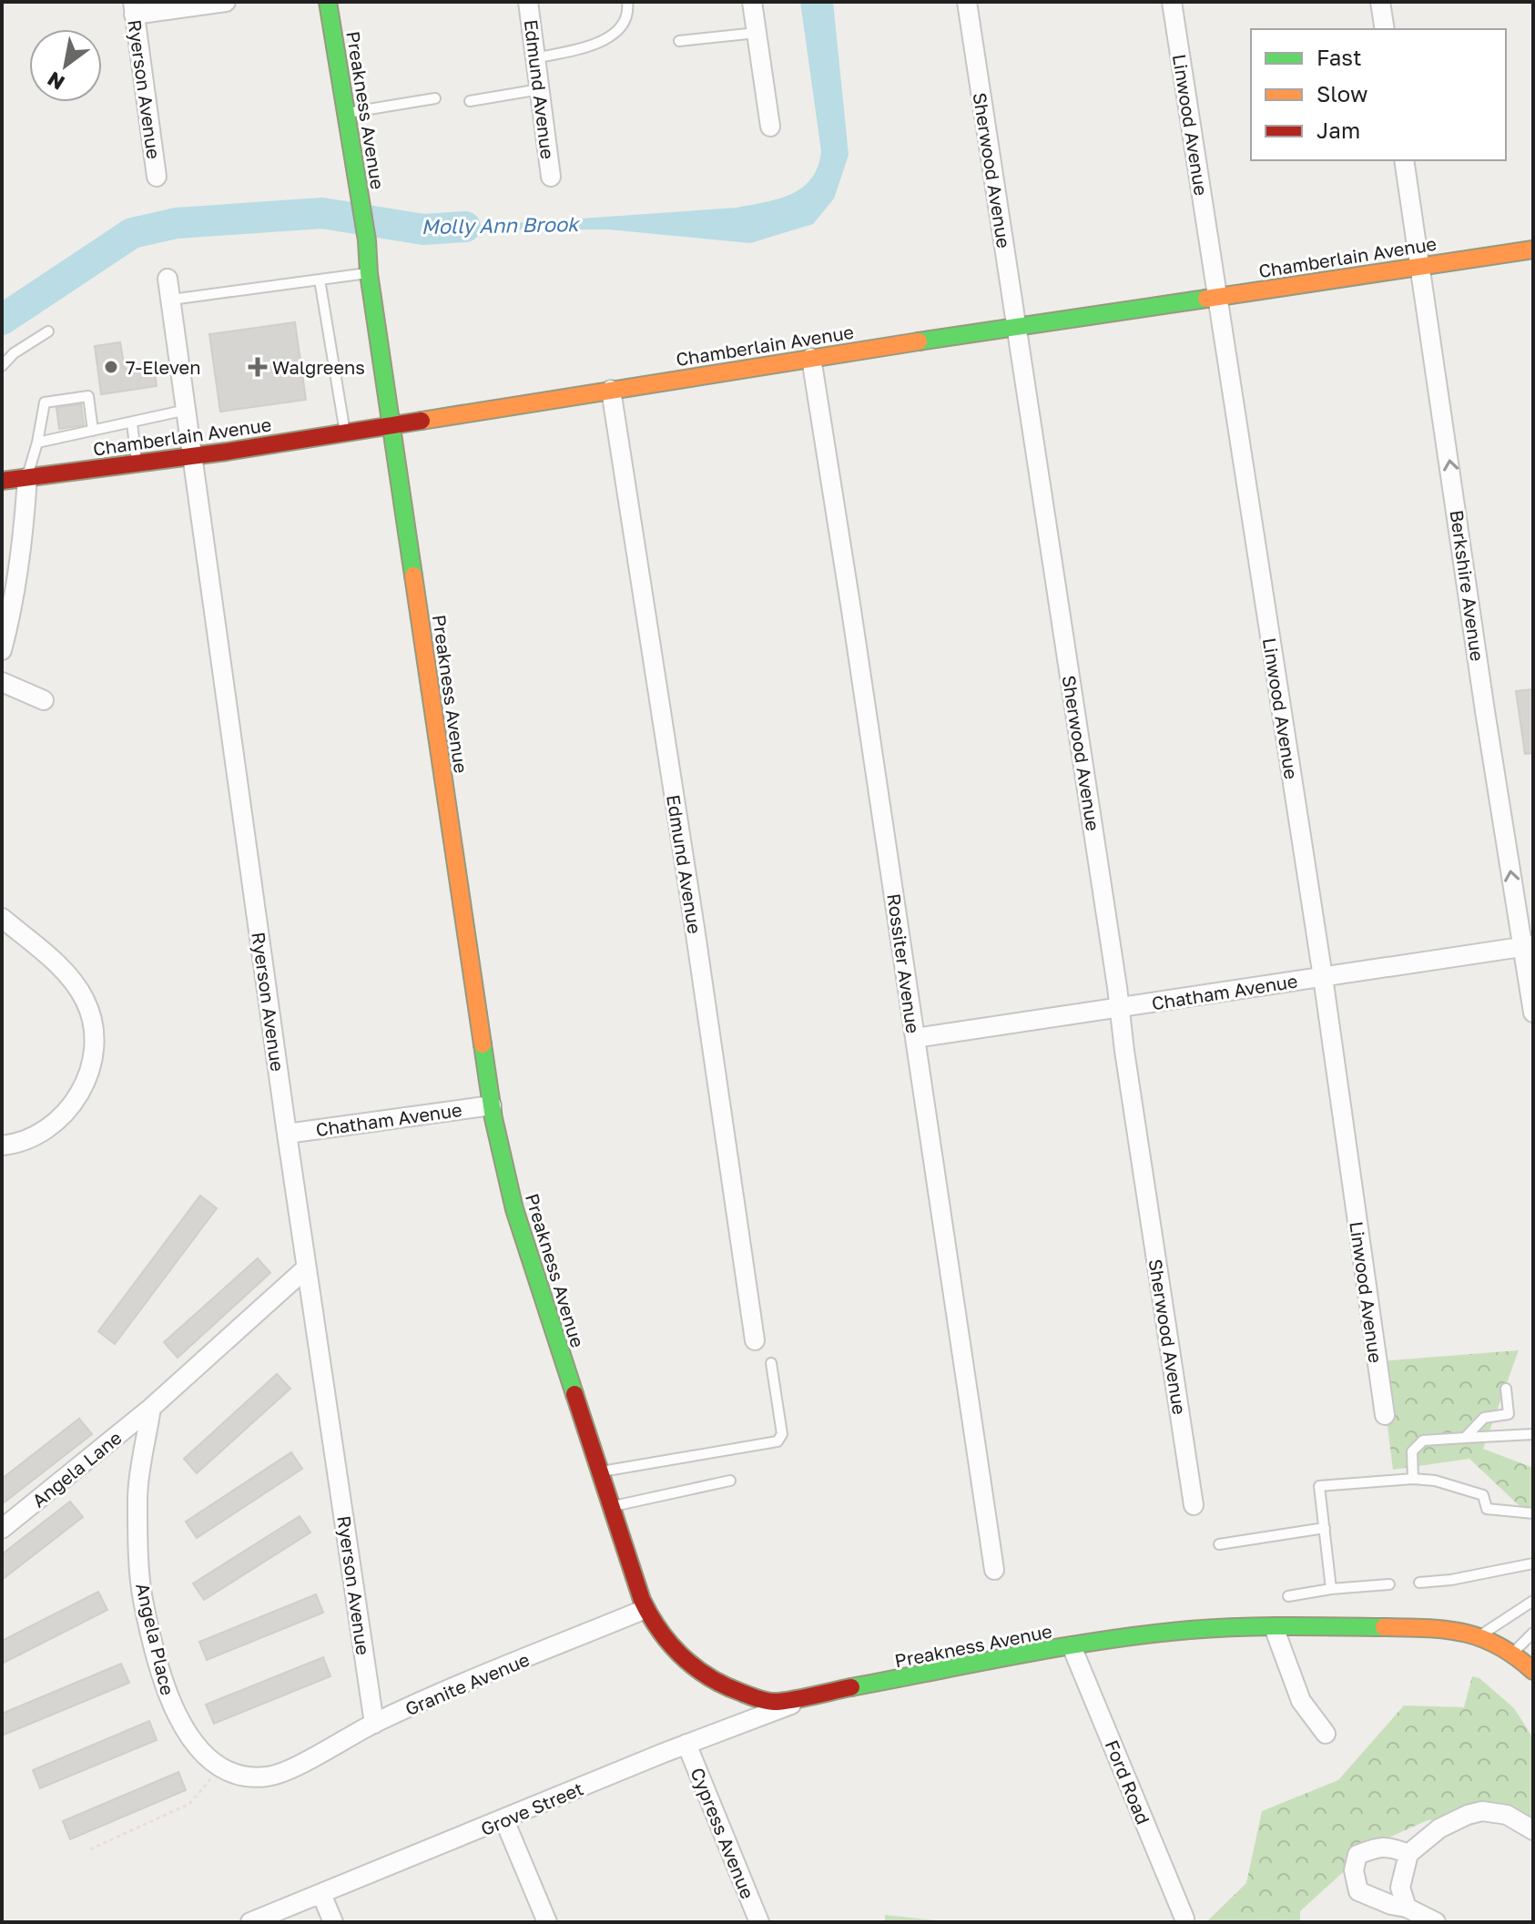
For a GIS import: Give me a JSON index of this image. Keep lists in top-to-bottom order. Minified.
{"streets":{"main road":["Preakness Avenue","Chamberlain Avenue"],"street":["Ryerson Avenue","Edmund Avenue","Linwood Avenue","Sherwood Avenue","Berkshire Avenue","Rossiter Avenue","Chatham Avenue","Angela Lane","Angela Place","Granite Avenue","Ford Road","Grove Street","Cypress Avenue"]},"crossings":[["Ryerson Avenue","Chamberlain Avenue"],["Ryerson Avenue","Chatham Avenue"],["Ryerson Avenue","Granite Avenue"],["Edmund Avenue","Chamberlain Avenue"],["Preakness Avenue","Chamberlain Avenue"],["Preakness Avenue","Chatham Avenue"],["Preakness Avenue","Granite Avenue"],["Preakness Avenue","Ford Road"],["Preakness Avenue","Grove Street"],["Linwood Avenue","Chamberlain Avenue"],["Linwood Avenue","Chatham Avenue"],["Sherwood Avenue","Chamberlain Avenue"],["Sherwood Avenue","Chatham Avenue"],["Chamberlain Avenue","Berkshire Avenue"],["Chamberlain Avenue","Rossiter Avenue"],["Berkshire Avenue","Chatham Avenue"],["Rossiter Avenue","Chatham Avenue"],["Angela Lane","Angela Place"],["Angela Place","Granite Avenue"],["Grove Street","Cypress Avenue"]],"one_way":["Berkshire Avenue"],"water":["Molly Ann Brook"],"places":{"other":["7-Eleven"],"health":["Walgreens"]},"legend":["Fast","Slow","Jam"],"north":"bottom left"}
